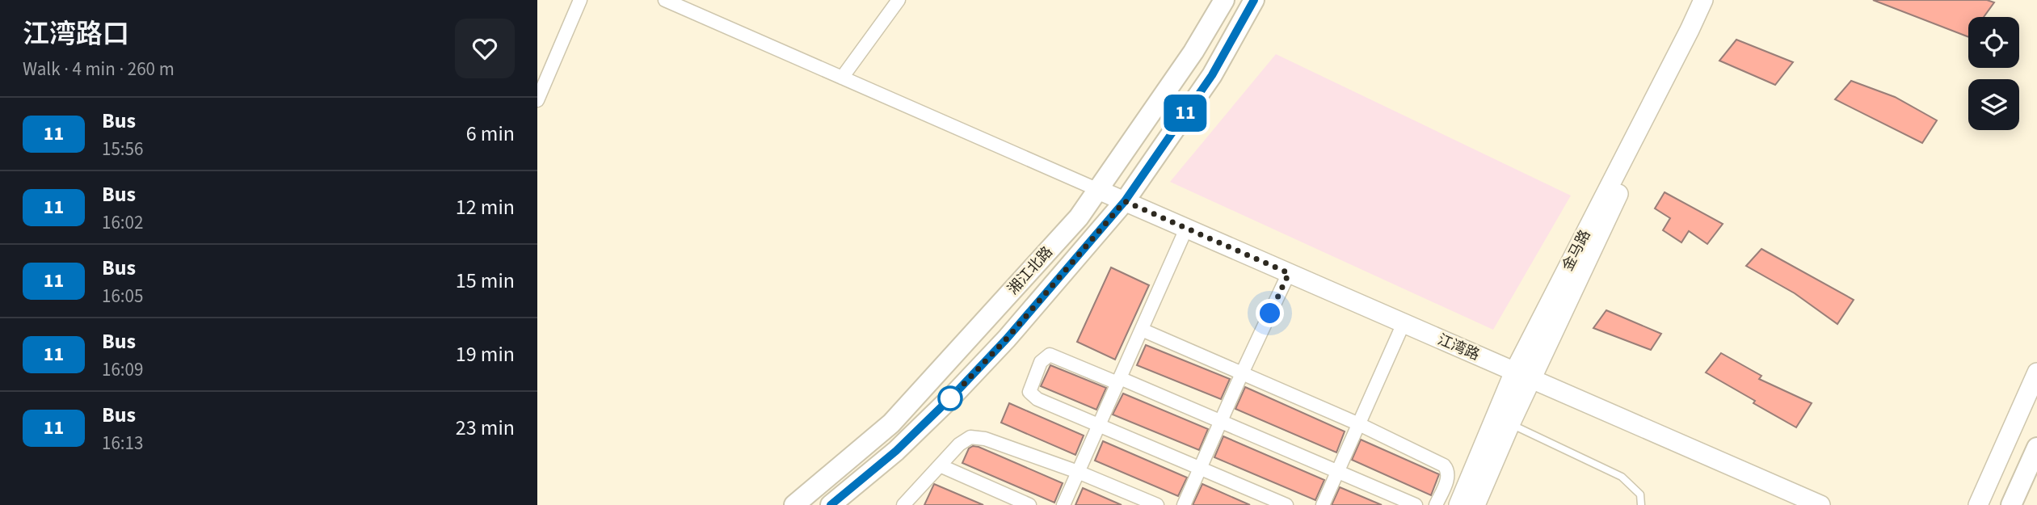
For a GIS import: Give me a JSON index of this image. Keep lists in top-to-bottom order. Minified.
{"streets":{"main road":["湘江北路"],"street":["金马路","江湾路"]},"crossings":[["金马路","江湾路"],["湘江北路","江湾路"]],"lines":["bus line 11"],"page":{"heading":["江湾路口","Walk · 4 min · 260 m"],"on_map":"11","list":[{"mark":"11","name":"Bus","note":"15:56","value":"6 min"},{"mark":"11","name":"Bus","note":"16:02","value":"12 min"},{"mark":"11","name":"Bus","note":"16:05","value":"15 min"},{"mark":"11","name":"Bus","note":"16:09","value":"19 min"},{"mark":"11","name":"Bus","note":"16:13","value":"23 min"}]}}
